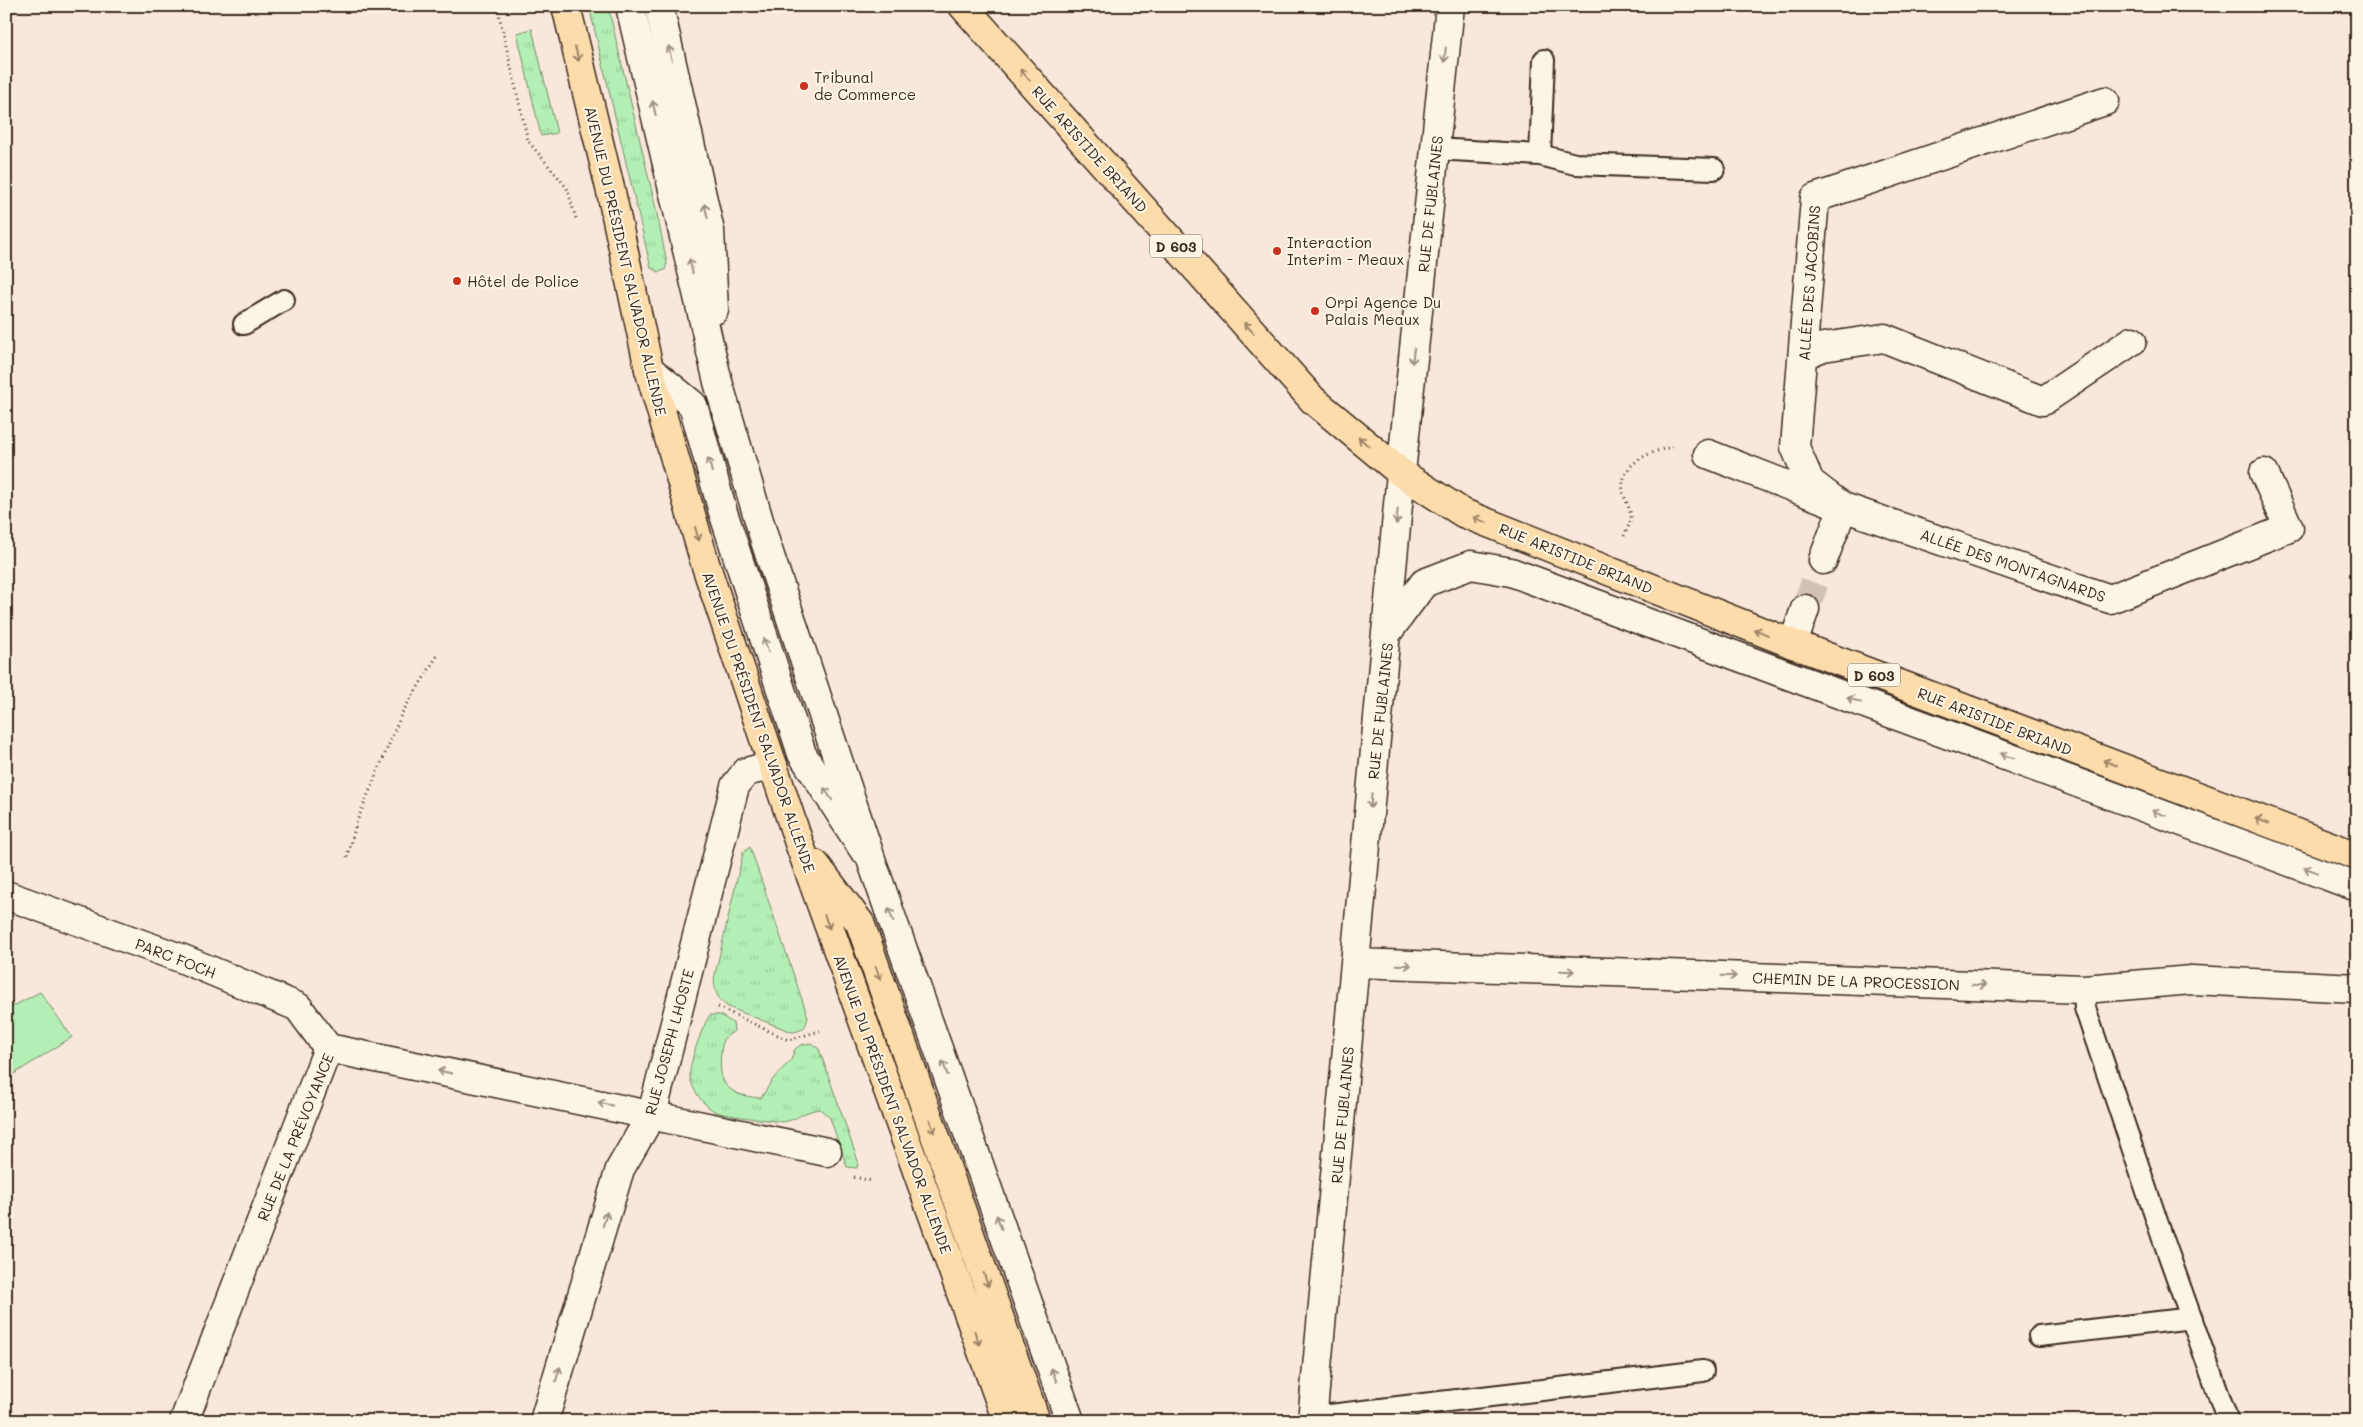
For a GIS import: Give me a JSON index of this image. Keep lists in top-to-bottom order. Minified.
{"streets":{"main road":["RUE ARISTIDE BRIAND","D 603","AVENUE DU PRÉSIDENT SALVADOR ALLENDE"],"street":["RUE DE FUBLAINES","ALLÉE DES JACOBINS","ALLÉE DES MONTAGNARDS","PARC FOCH","CHEMIN DE LA PROCESSION","RUE JOSEPH LHOSTE","RUE DE LA PRÉVOYANCE"]},"crossings":[["RUE ARISTIDE BRIAND","RUE DE FUBLAINES"],["RUE DE FUBLAINES","CHEMIN DE LA PROCESSION"],["AVENUE DU PRÉSIDENT SALVADOR ALLENDE","RUE JOSEPH LHOSTE"],["ALLÉE DES JACOBINS","ALLÉE DES MONTAGNARDS"],["PARC FOCH","RUE DE LA PRÉVOYANCE"],["RUE JOSEPH LHOSTE","RUE DE LA PRÉVOYANCE"]],"one_way":["RUE ARISTIDE BRIAND","RUE DE FUBLAINES","CHEMIN DE LA PROCESSION","RUE JOSEPH LHOSTE","RUE DE LA PRÉVOYANCE"],"places":["Tribunal de Commerce","Interaction Interim - Meaux","Hôtel de Police","Orpi Agence Du Palais Meaux"]}
